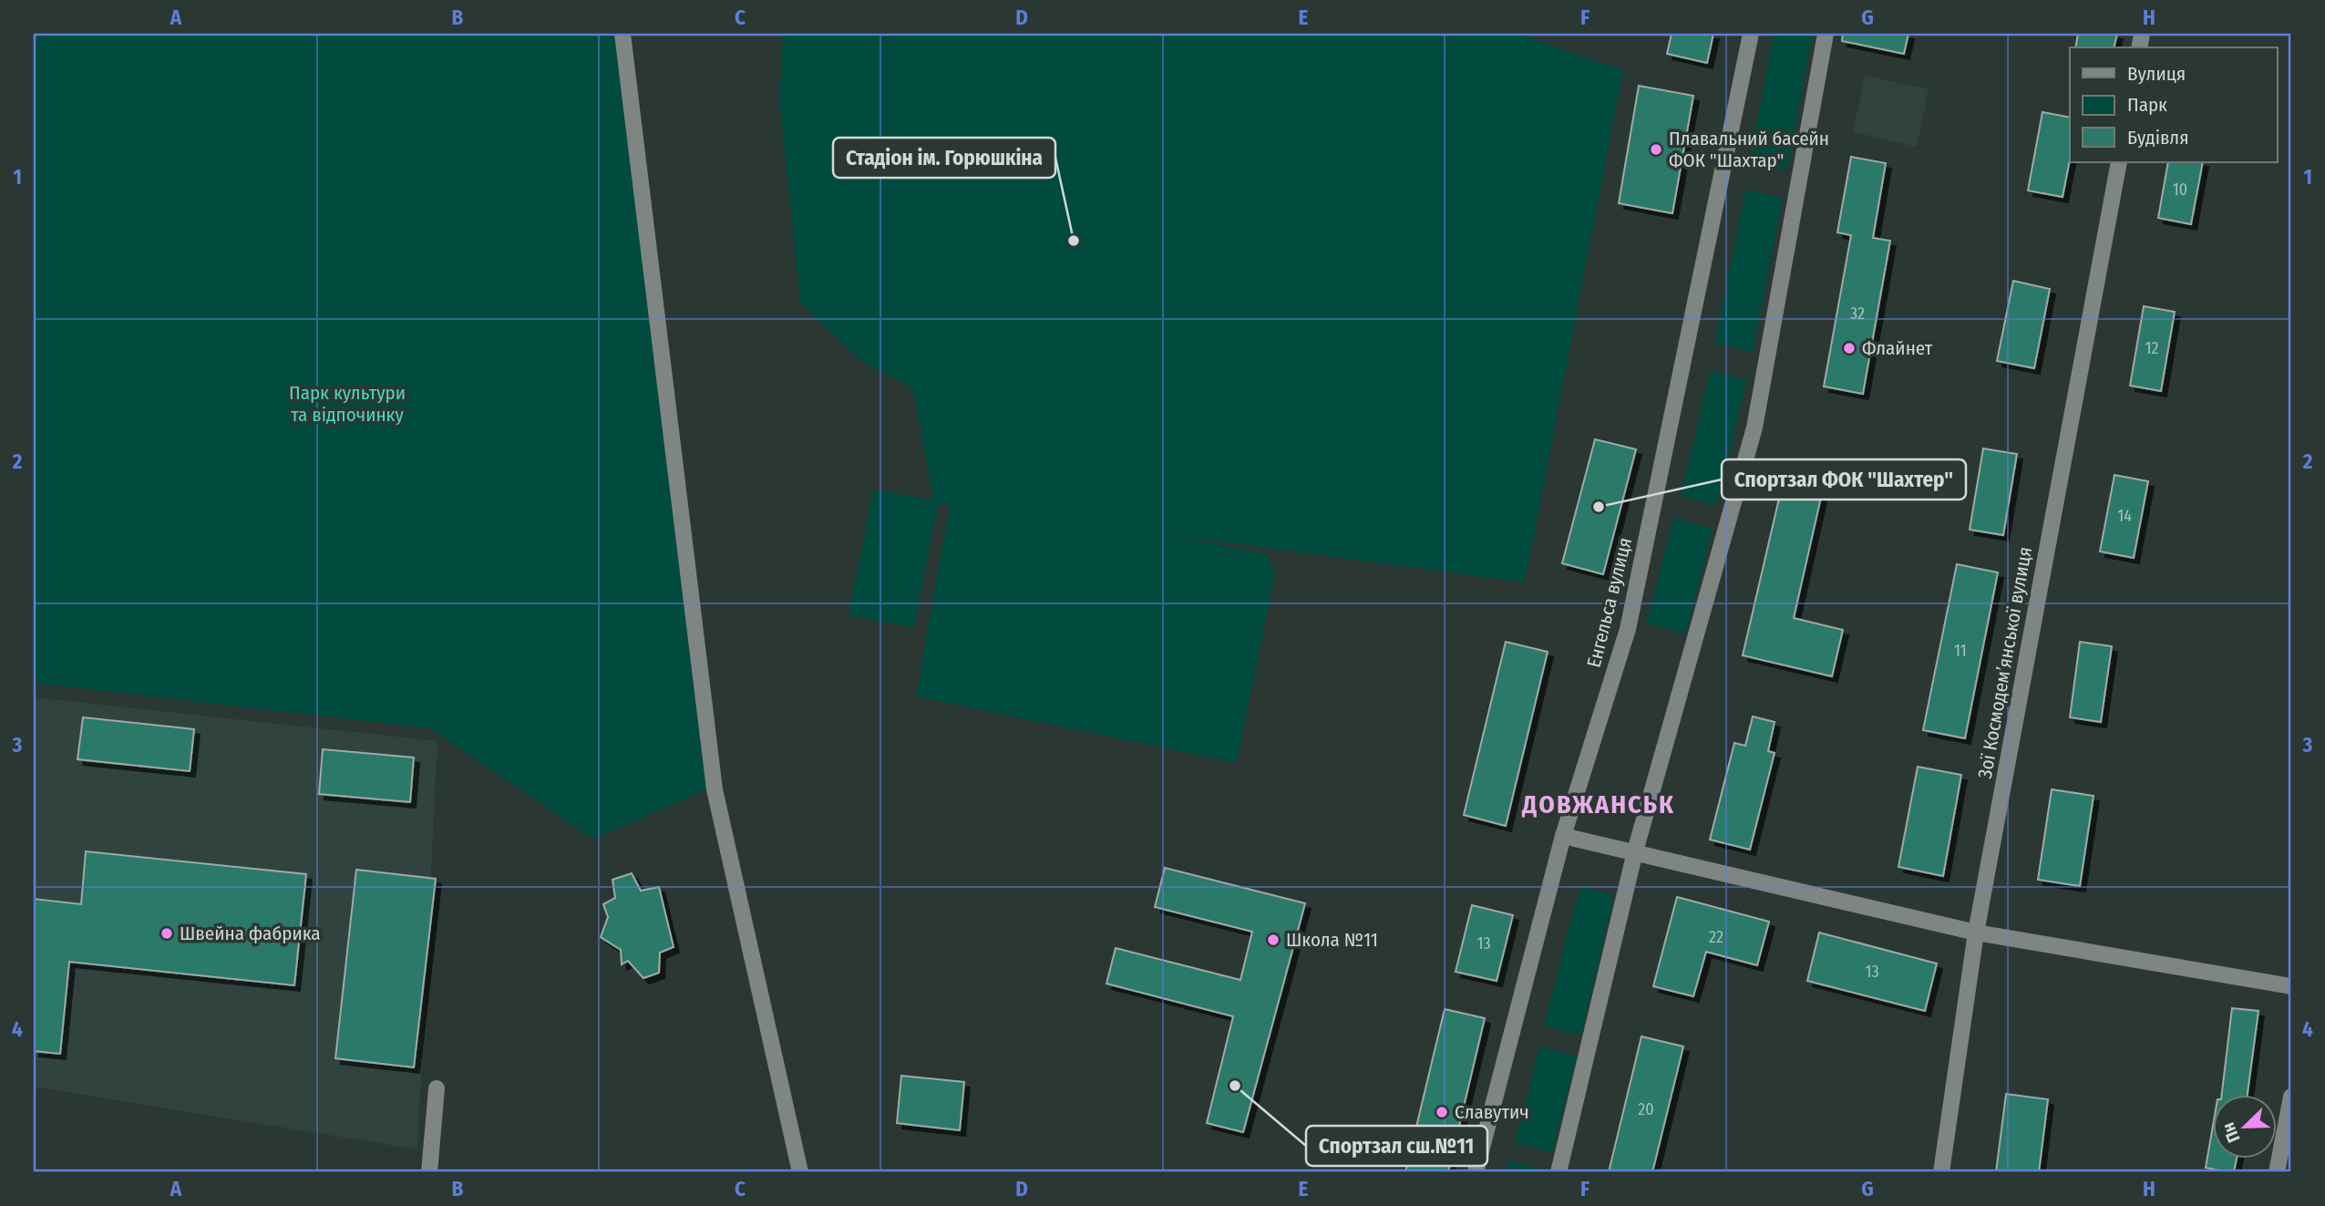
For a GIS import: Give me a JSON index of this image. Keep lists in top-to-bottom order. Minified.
{"streets":{"street":["Енгельса вулиця","Зої Космодем’янської вулиця"]},"districts":["ДОВЖАНСЬК"],"parks":["Парк культури та відпочинку"],"places":["Плавальний басейн ФОК \"Шахтар\"","Стадіон ім. Горюшкіна","Флайнет","Спортзал ФОК \"Шахтер\"","Швейна фабрика","Школа №11","Спортзал сш.№11","Славутич"],"house_numbers":["10","32","12","14","11","22","13","13","20"],"legend":["Вулиця","Парк","Будівля"],"north":"bottom left","grid":{"columns":["A","B","C","D","E","F","G","H"],"rows":["1","2","3","4"]}}
